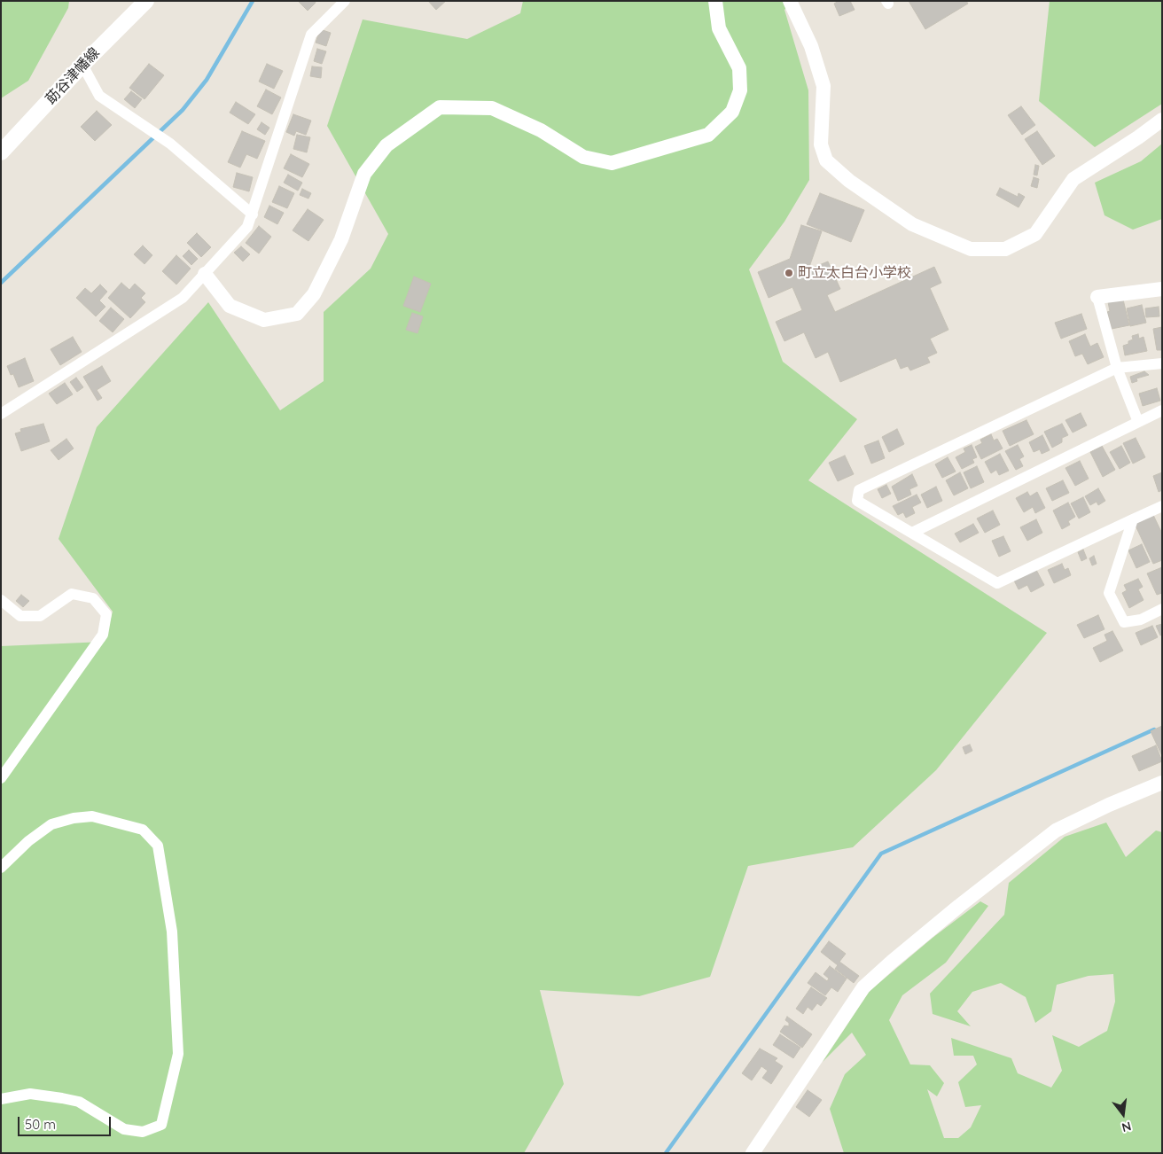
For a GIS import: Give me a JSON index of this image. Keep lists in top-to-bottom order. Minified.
{"streets":{"main road":["莇谷津幡線"]},"places":["町立太白台小学校"],"scale_bar":"50 m","north":"bottom"}
